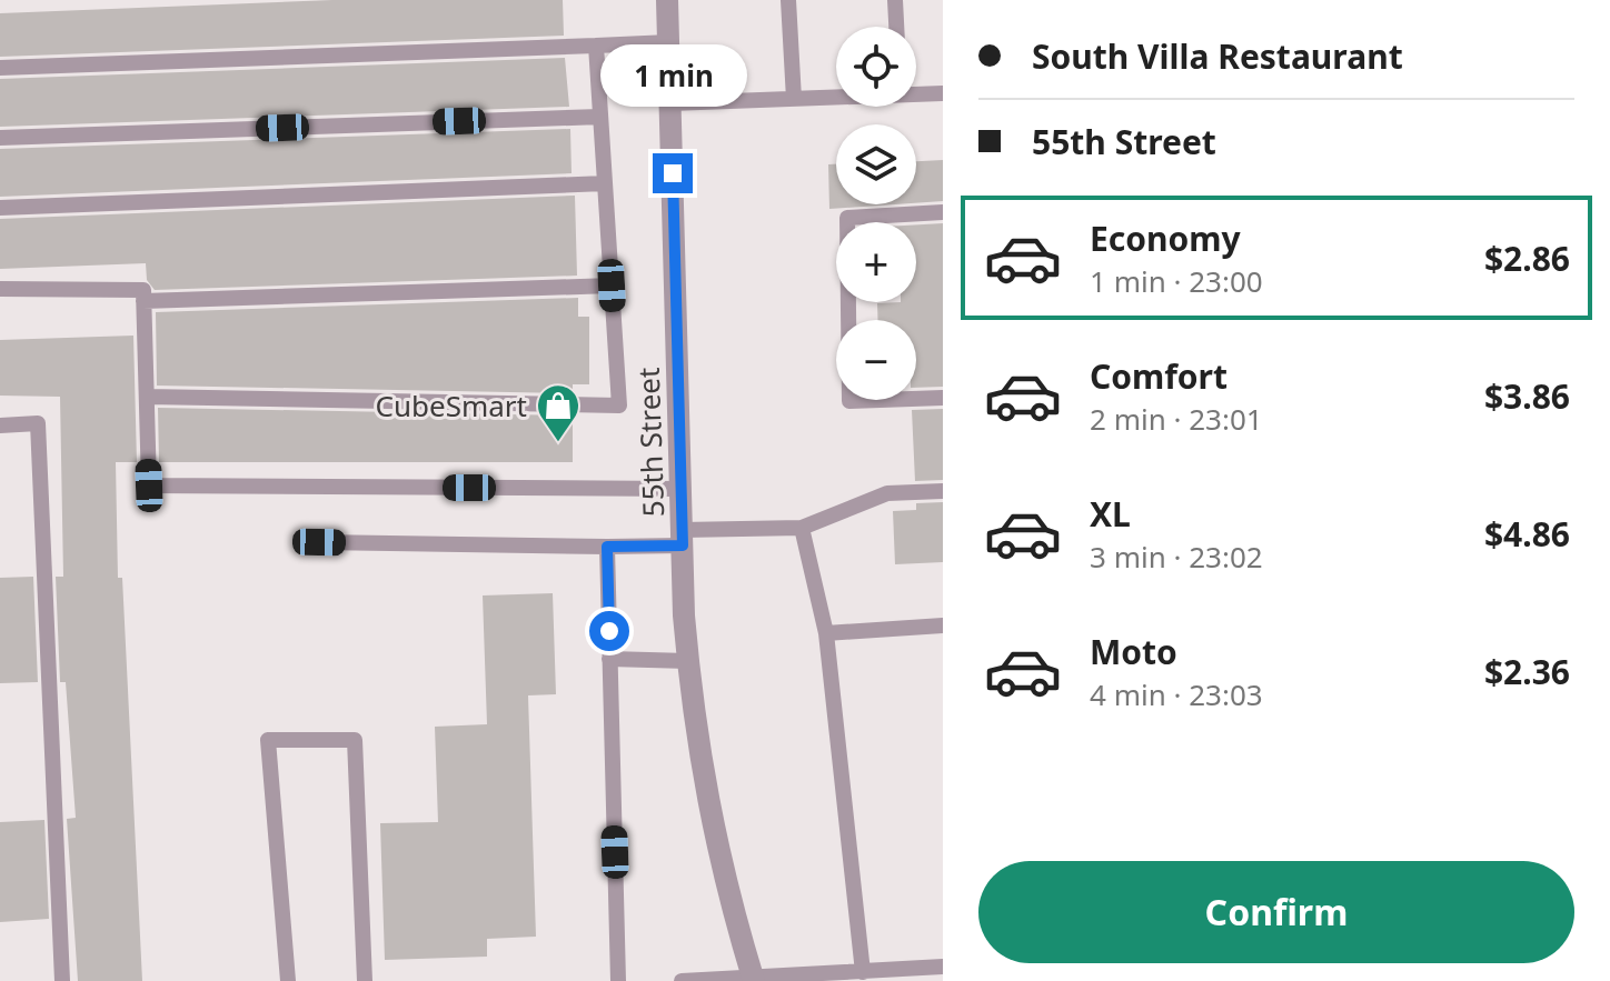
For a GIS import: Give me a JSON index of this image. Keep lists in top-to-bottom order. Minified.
{"streets":{"street":["55th Street"]},"places":{"shop":["CubeSmart"]},"page":{"banner":["South Villa Restaurant","55th Street"],"map_buttons":["+","−"],"bubble":"1 min","list":[{"name":"Economy","note":"1 min · 23:00","value":"$2.86"},{"name":"Comfort","note":"2 min · 23:01","value":"$3.86"},{"name":"XL","note":"3 min · 23:02","value":"$4.86"},{"name":"Moto","note":"4 min · 23:03","value":"$2.36"}],"buttons":"Confirm"}}
